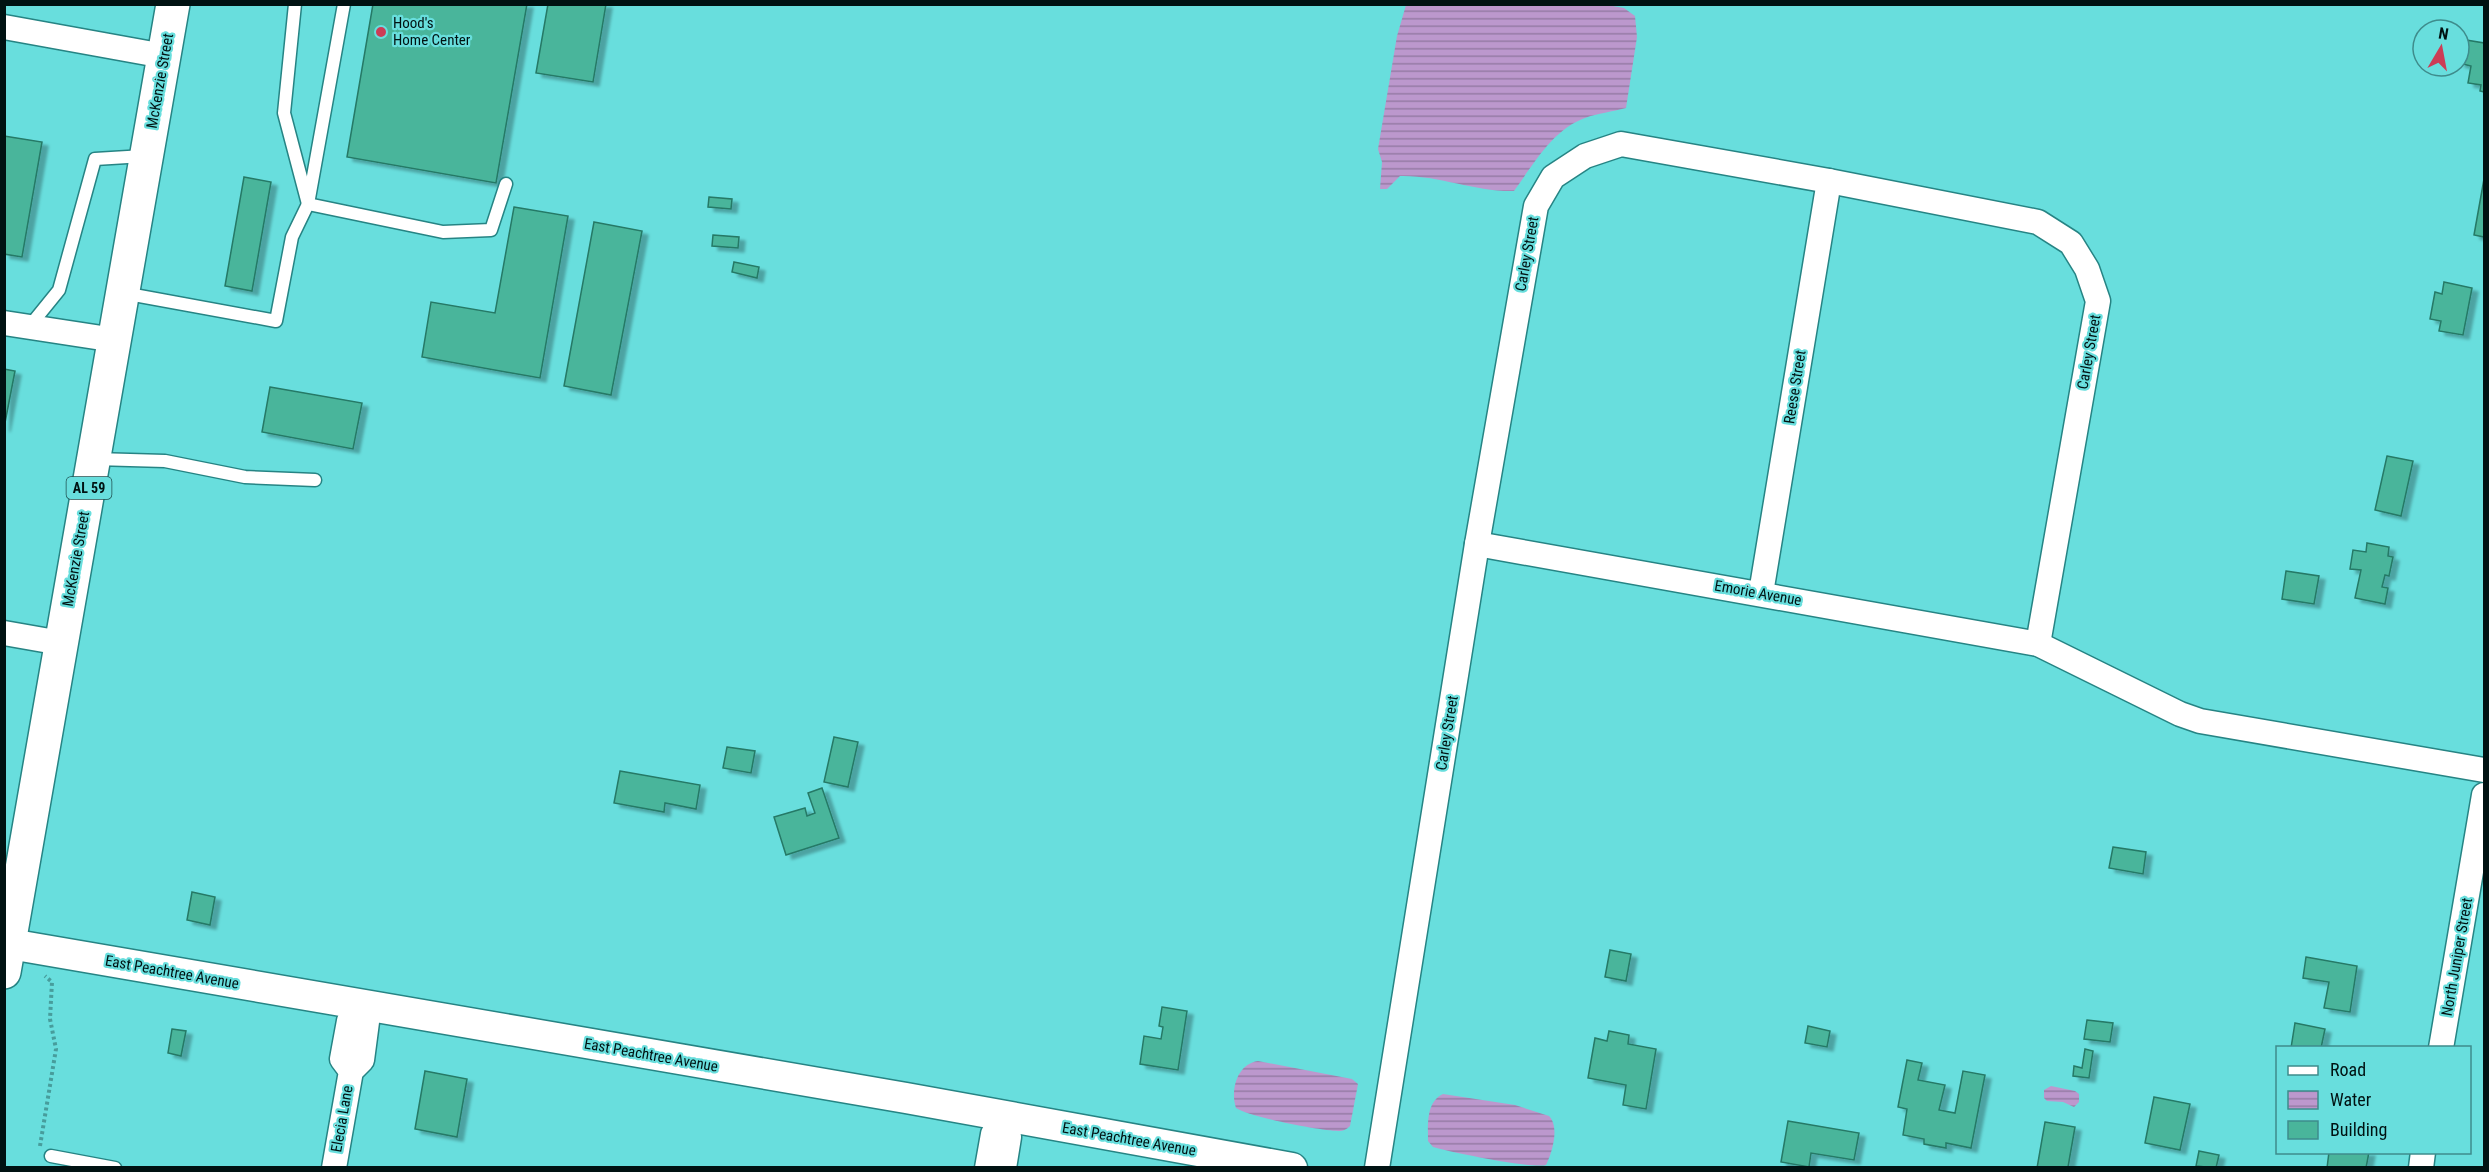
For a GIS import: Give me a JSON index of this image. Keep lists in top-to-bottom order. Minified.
{"streets":{"main road":["McKenzie Street","AL 59"],"street":["Carley Street","Reese Street","Emorie Avenue","North Juniper Street","East Peachtree Avenue","Elecia Lane"]},"crossings":[["McKenzie Street","East Peachtree Avenue"],["Carley Street","Reese Street"],["Carley Street","Emorie Avenue"],["Reese Street","Emorie Avenue"],["East Peachtree Avenue","Elecia Lane"]],"places":["Hood's Home Center"],"legend":["Road","Water","Building"],"north":"top"}
